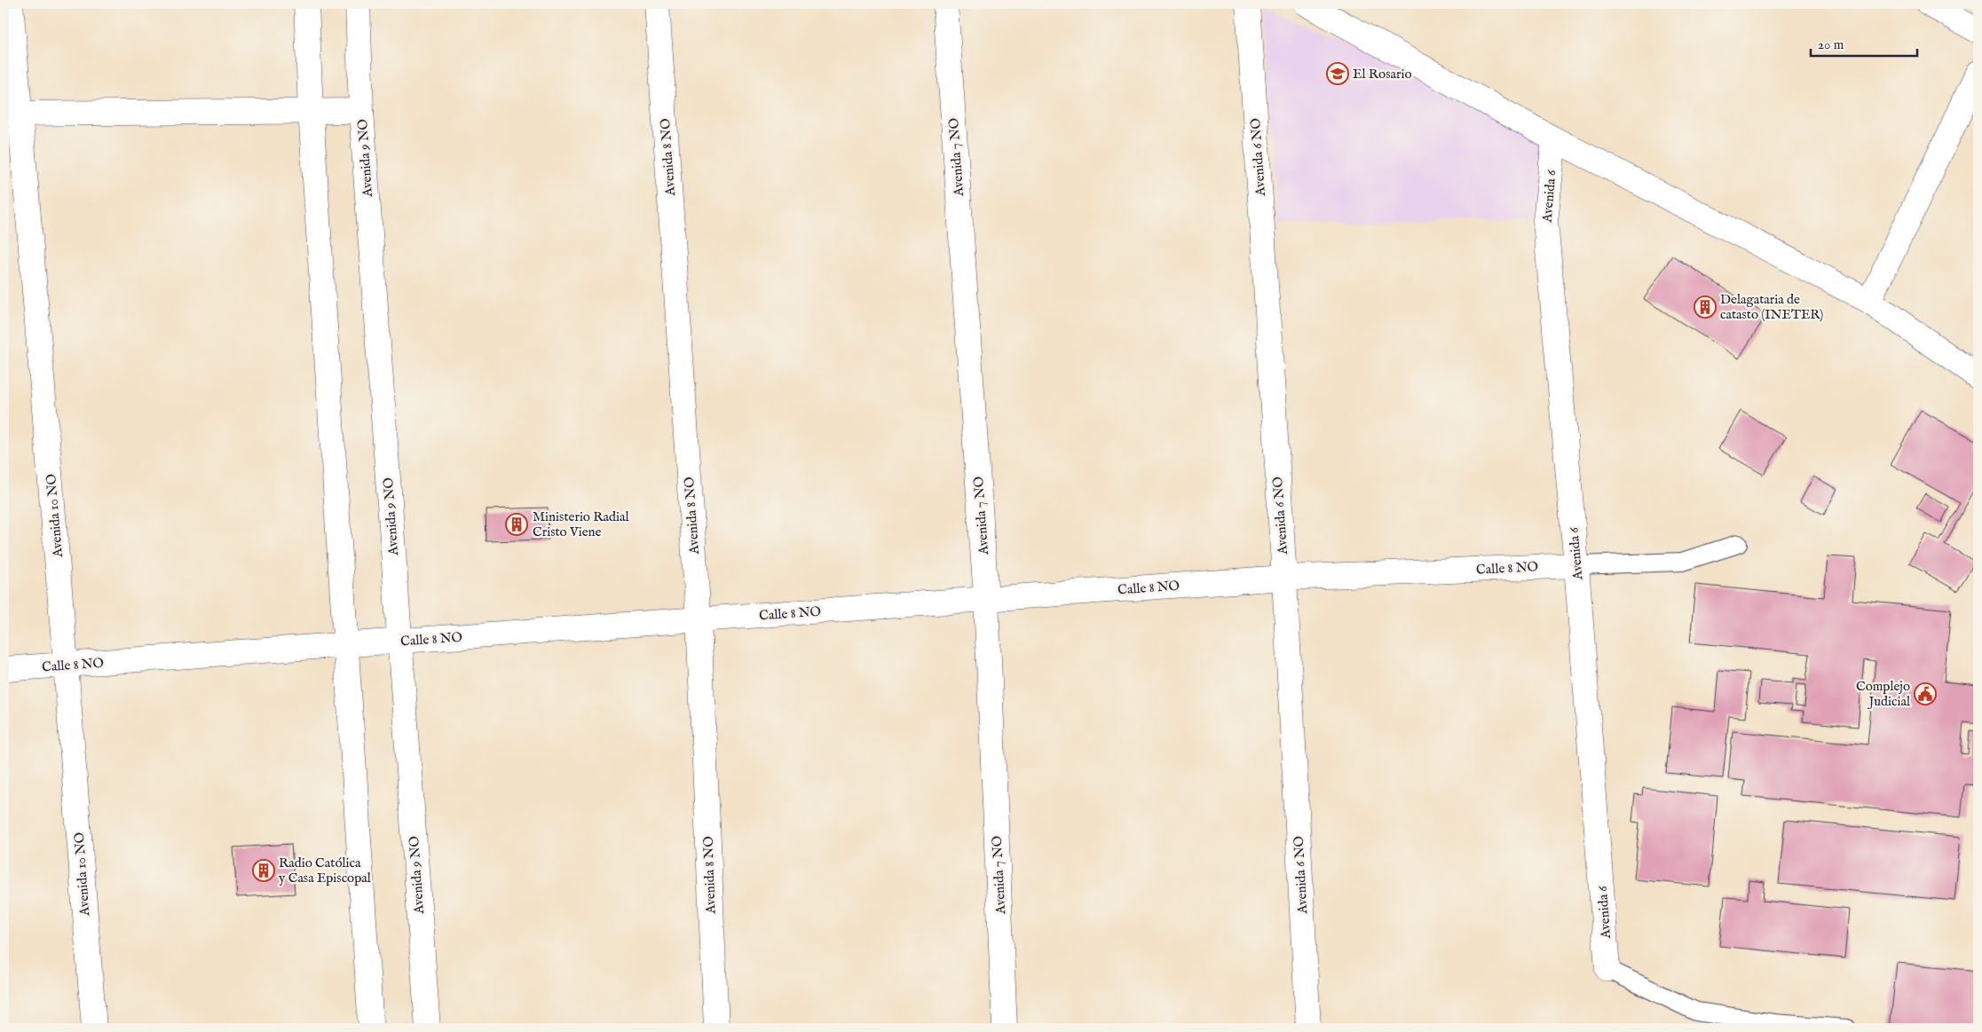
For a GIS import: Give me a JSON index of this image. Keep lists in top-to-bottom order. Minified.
{"streets":{"street":["Avenida 8 NO","Avenida 7 NO","Avenida 6 NO","Avenida 9 NO","Avenida 6","Avenida 10 NO","Calle 8 NO"]},"crossings":[["Avenida 8 NO","Calle 8 NO"],["Avenida 7 NO","Calle 8 NO"],["Avenida 6 NO","Calle 8 NO"],["Avenida 9 NO","Calle 8 NO"],["Avenida 6","Calle 8 NO"],["Avenida 10 NO","Calle 8 NO"]],"places":{"school or university":["El Rosario"],"building":["Delagataria de catasto (INETER)","Ministerio Radial Cristo Viene","Radio Católica y Casa Episcopal"],"public building":["Complejo Judicial"]},"scale_bar":"20 m"}
